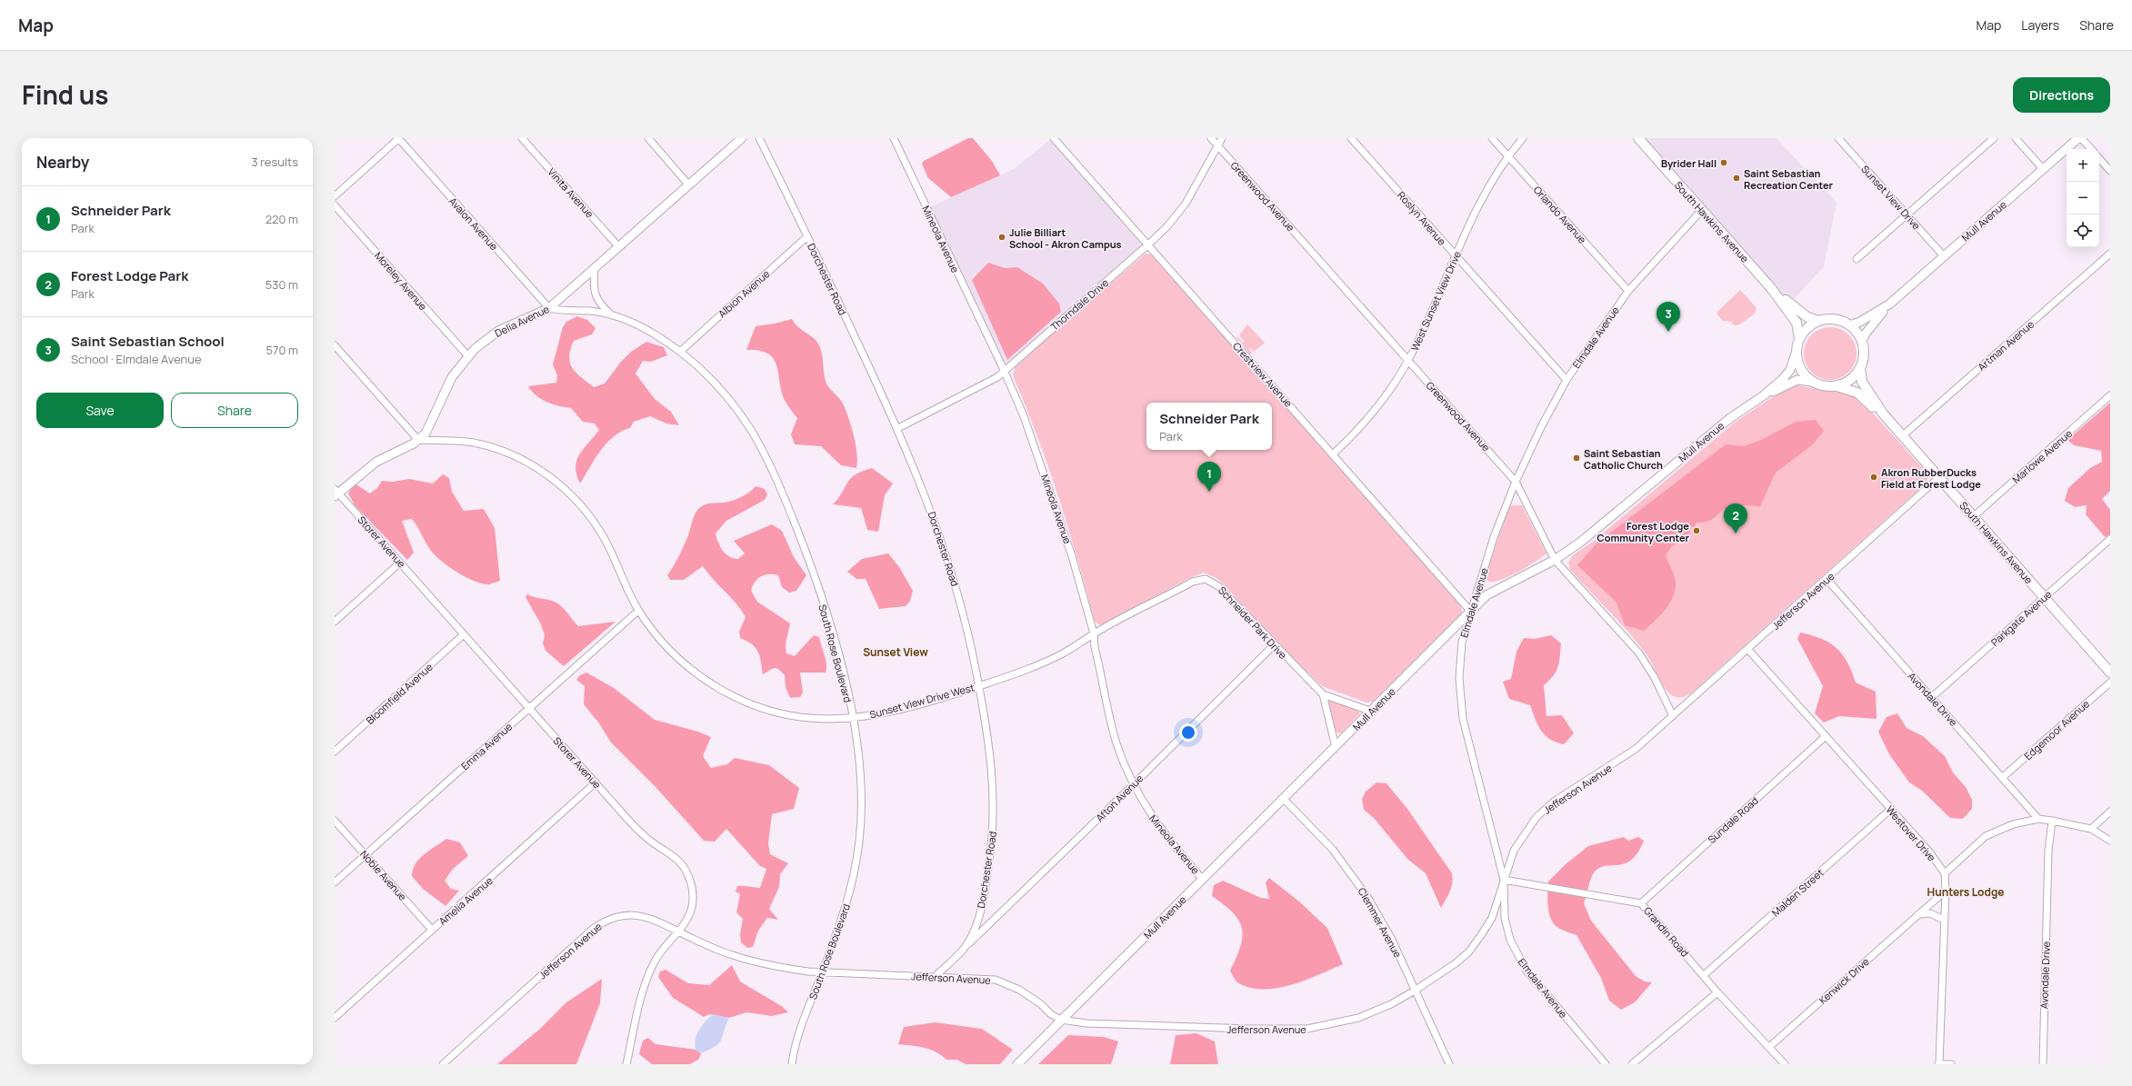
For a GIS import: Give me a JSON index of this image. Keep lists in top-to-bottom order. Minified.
{"streets":{"main road":["South Hawkins Avenue"],"street":["Vinita Avenue","Greenwood Avenue","Sunset View Drive","Orlando Avenue","Roslyn Avenue","Mull Avenue","Avalon Avenue","Mineola Avenue","Dorchester Road","Moreley Avenue","Albion Avenue","West Sunset View Drive","Thorndale Drive","Delia Avenue","Elmdale Avenue","Artman Avenue","Crestview Avenue","Marlowe Avenue","Storer Avenue","Jefferson Avenue","Parkgate Avenue","Schneider Park Drive","South Rose Boulevard","Bloomfield Avenue","Avondale Drive","Sunset View Drive West","Edgemoor Avenue","Emma Avenue","Afton Avenue","Sundale Road","Westover Drive","Noble Avenue","Malden Street","Amelia Avenue","Clemmer Avenue","Grandin Road","Kenwick Drive"]},"crossings":[["Vinita Avenue","Delia Avenue"],["Greenwood Avenue","Mull Avenue"],["Greenwood Avenue","West Sunset View Drive"],["Greenwood Avenue","Thorndale Drive"],["Greenwood Avenue","Elmdale Avenue"],["Greenwood Avenue","Jefferson Avenue"],["Sunset View Drive","Mull Avenue"],["Orlando Avenue","West Sunset View Drive"],["Orlando Avenue","Elmdale Avenue"],["Roslyn Avenue","West Sunset View Drive"],["Roslyn Avenue","Elmdale Avenue"],["Mull Avenue","South Hawkins Avenue"],["Mull Avenue","Mineola Avenue"],["Mull Avenue","Elmdale Avenue"],["Mull Avenue","Crestview Avenue"],["Mull Avenue","Jefferson Avenue"],["Mull Avenue","Schneider Park Drive"],["Mull Avenue","Clemmer Avenue"],["South Hawkins Avenue","Elmdale Avenue"],["South Hawkins Avenue","Artman Avenue"],["South Hawkins Avenue","Marlowe Avenue"],["South Hawkins Avenue","Jefferson Avenue"],["South Hawkins Avenue","Parkgate Avenue"],["Avalon Avenue","Delia Avenue"],["Avalon Avenue","South Rose Boulevard"],["Mineola Avenue","Thorndale Drive"],["Mineola Avenue","Sunset View Drive West"],["Mineola Avenue","Afton Avenue"],["Dorchester Road","Albion Avenue"],["Dorchester Road","Thorndale Drive"],["Dorchester Road","Jefferson Avenue"],["Dorchester Road","Sunset View Drive West"],["Dorchester Road","Afton Avenue"],["Moreley Avenue","Delia Avenue"],["Albion Avenue","South Rose Boulevard"],["West Sunset View Drive","Crestview Avenue"],["Thorndale Drive","Crestview Avenue"],["Delia Avenue","Storer Avenue"],["Delia Avenue","South Rose Boulevard"],["Delia Avenue","Sunset View Drive West"],["Elmdale Avenue","Crestview Avenue"],["Elmdale Avenue","Jefferson Avenue"],["Elmdale Avenue","Grandin Road"],["Storer Avenue","Jefferson Avenue"],["Storer Avenue","Bloomfield Avenue"],["Storer Avenue","Emma Avenue"],["Storer Avenue","Amelia Avenue"],["Jefferson Avenue","South Rose Boulevard"],["Jefferson Avenue","Avondale Drive"],["Jefferson Avenue","Westover Drive"],["Jefferson Avenue","Clemmer Avenue"],["Jefferson Avenue","Grandin Road"],["Parkgate Avenue","Avondale Drive"],["Schneider Park Drive","Sunset View Drive West"],["Schneider Park Drive","Afton Avenue"],["South Rose Boulevard","Sunset View Drive West"],["Avondale Drive","Edgemoor Avenue"],["Sunset View Drive West","Emma Avenue"],["Emma Avenue","Noble Avenue"],["Sundale Road","Westover Drive"],["Sundale Road","Grandin Road"],["Westover Drive","Malden Street"],["Noble Avenue","Amelia Avenue"],["Malden Street","Grandin Road"],["Grandin Road","Kenwick Drive"]],"districts":["Sunset View","Hunters Lodge"],"places":["Byrider Hall","Saint Sebastian Recreation Center","Julie Billiart School - Akron Campus","Saint Sebastian Catholic Church","Akron RubberDucks Field at Forest Lodge","Forest Lodge Community Center"],"page":{"header":"Map","nav":["Map","Layers","Share"],"title":"Find us","buttons":["Directions",["Save","Share"]],"heading":["Nearby","3 results"],"map_buttons":["+","−"],"list":[{"mark":"1","name":"Schneider Park","note":"Park","value":"220 m"},{"mark":"2","name":"Forest Lodge Park","note":"Park","value":"530 m"},{"mark":"3","name":"Saint Sebastian School","note":"School · Elmdale Avenue","value":"570 m"}],"pins":["3","1","2"],"popup":["Schneider Park","Park"]}}
